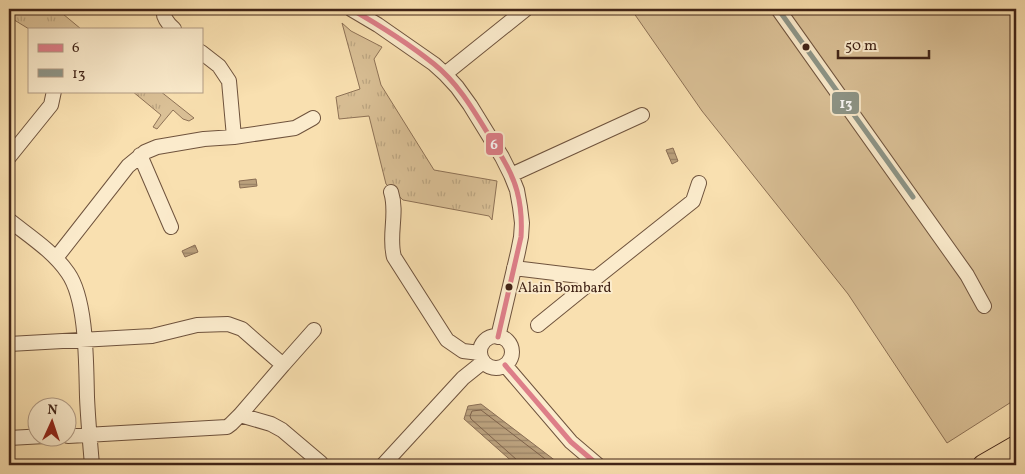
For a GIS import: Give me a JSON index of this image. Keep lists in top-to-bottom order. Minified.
{"places":["Alain Bombard"],"lines":["transit line 6","transit line 13"],"legend":["6","13"],"scale_bar":"50 m","north":"top"}
